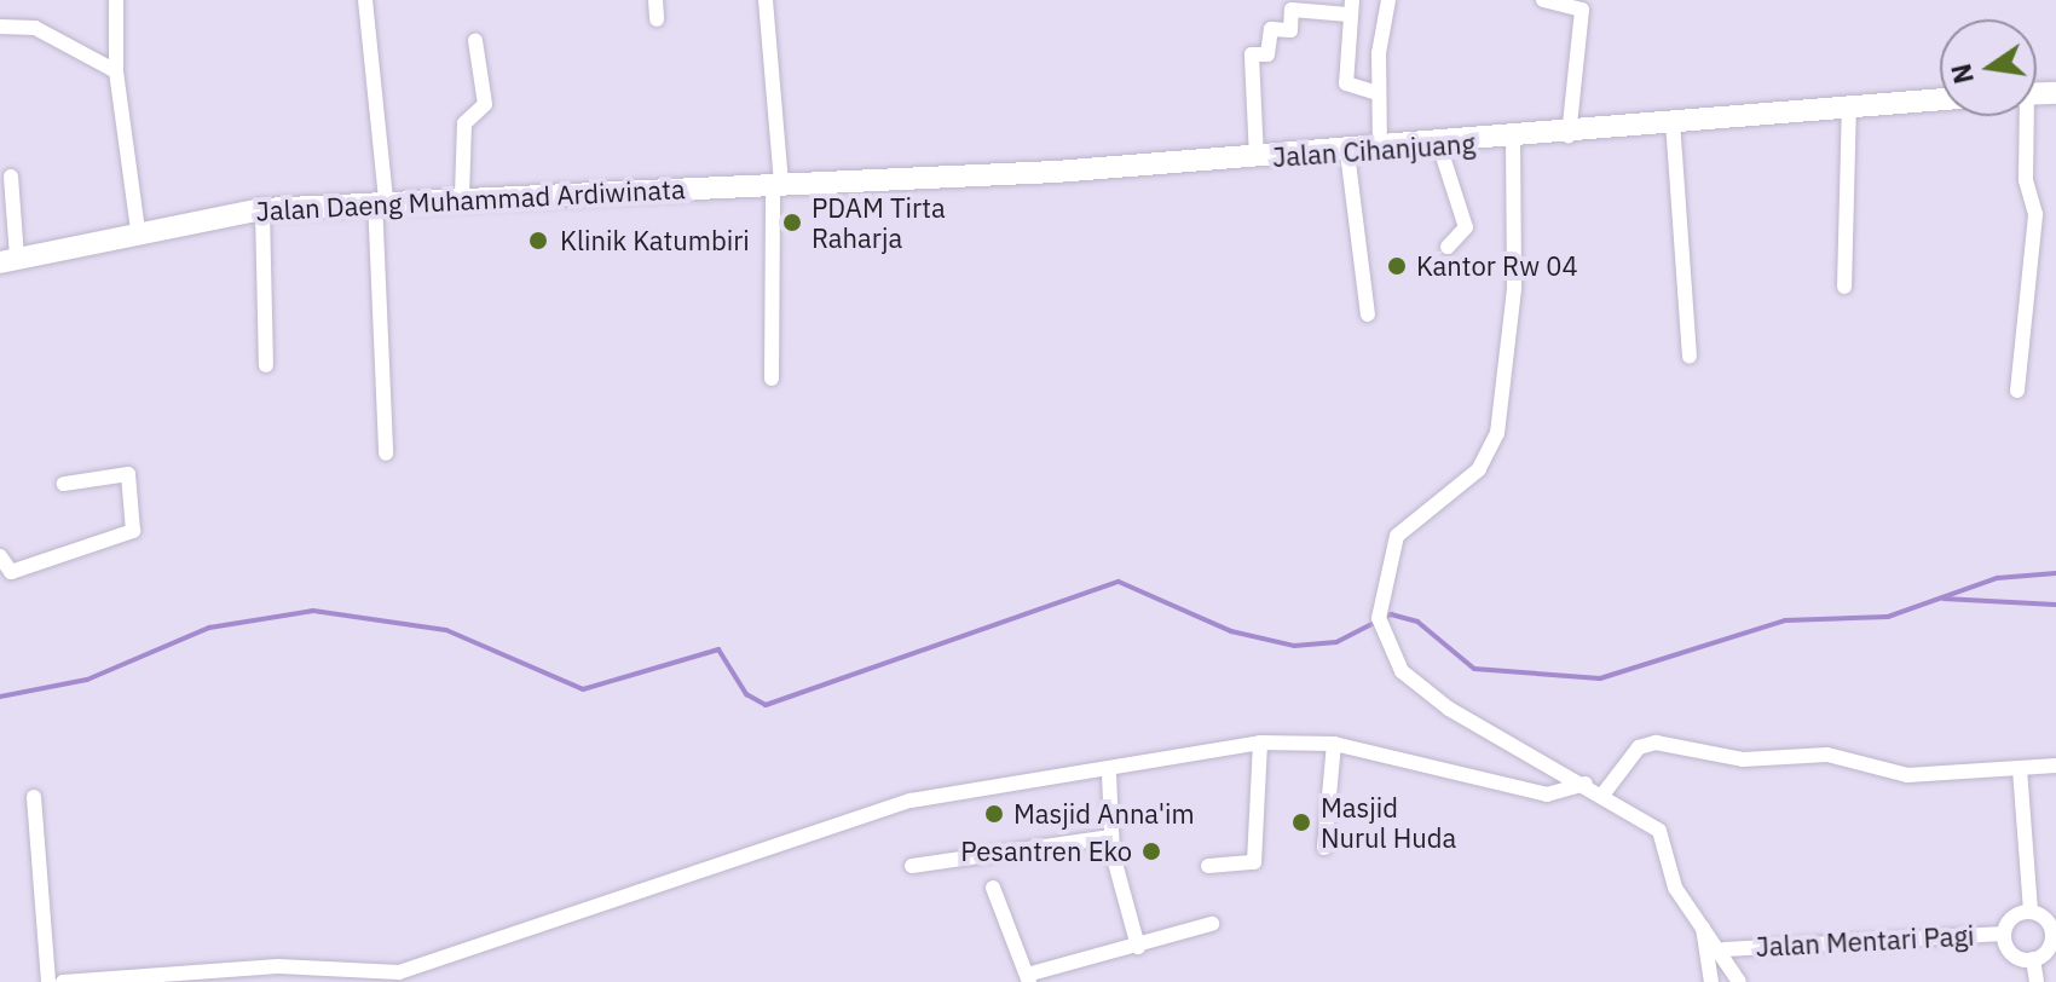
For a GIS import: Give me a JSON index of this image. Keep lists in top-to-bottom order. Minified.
{"streets":{"main road":["Jalan Cihanjuang","Jalan Daeng Muhammad Ardiwinata"],"street":["Jalan Mentari Pagi"]},"crossings":[["Jalan Cihanjuang","Jalan Daeng Muhammad Ardiwinata"]],"places":["PDAM Tirta Raharja","Klinik Katumbiri","Kantor Rw 04","Masjid Anna'im","Masjid Nurul Huda","Pesantren Eko"],"north":"left"}
